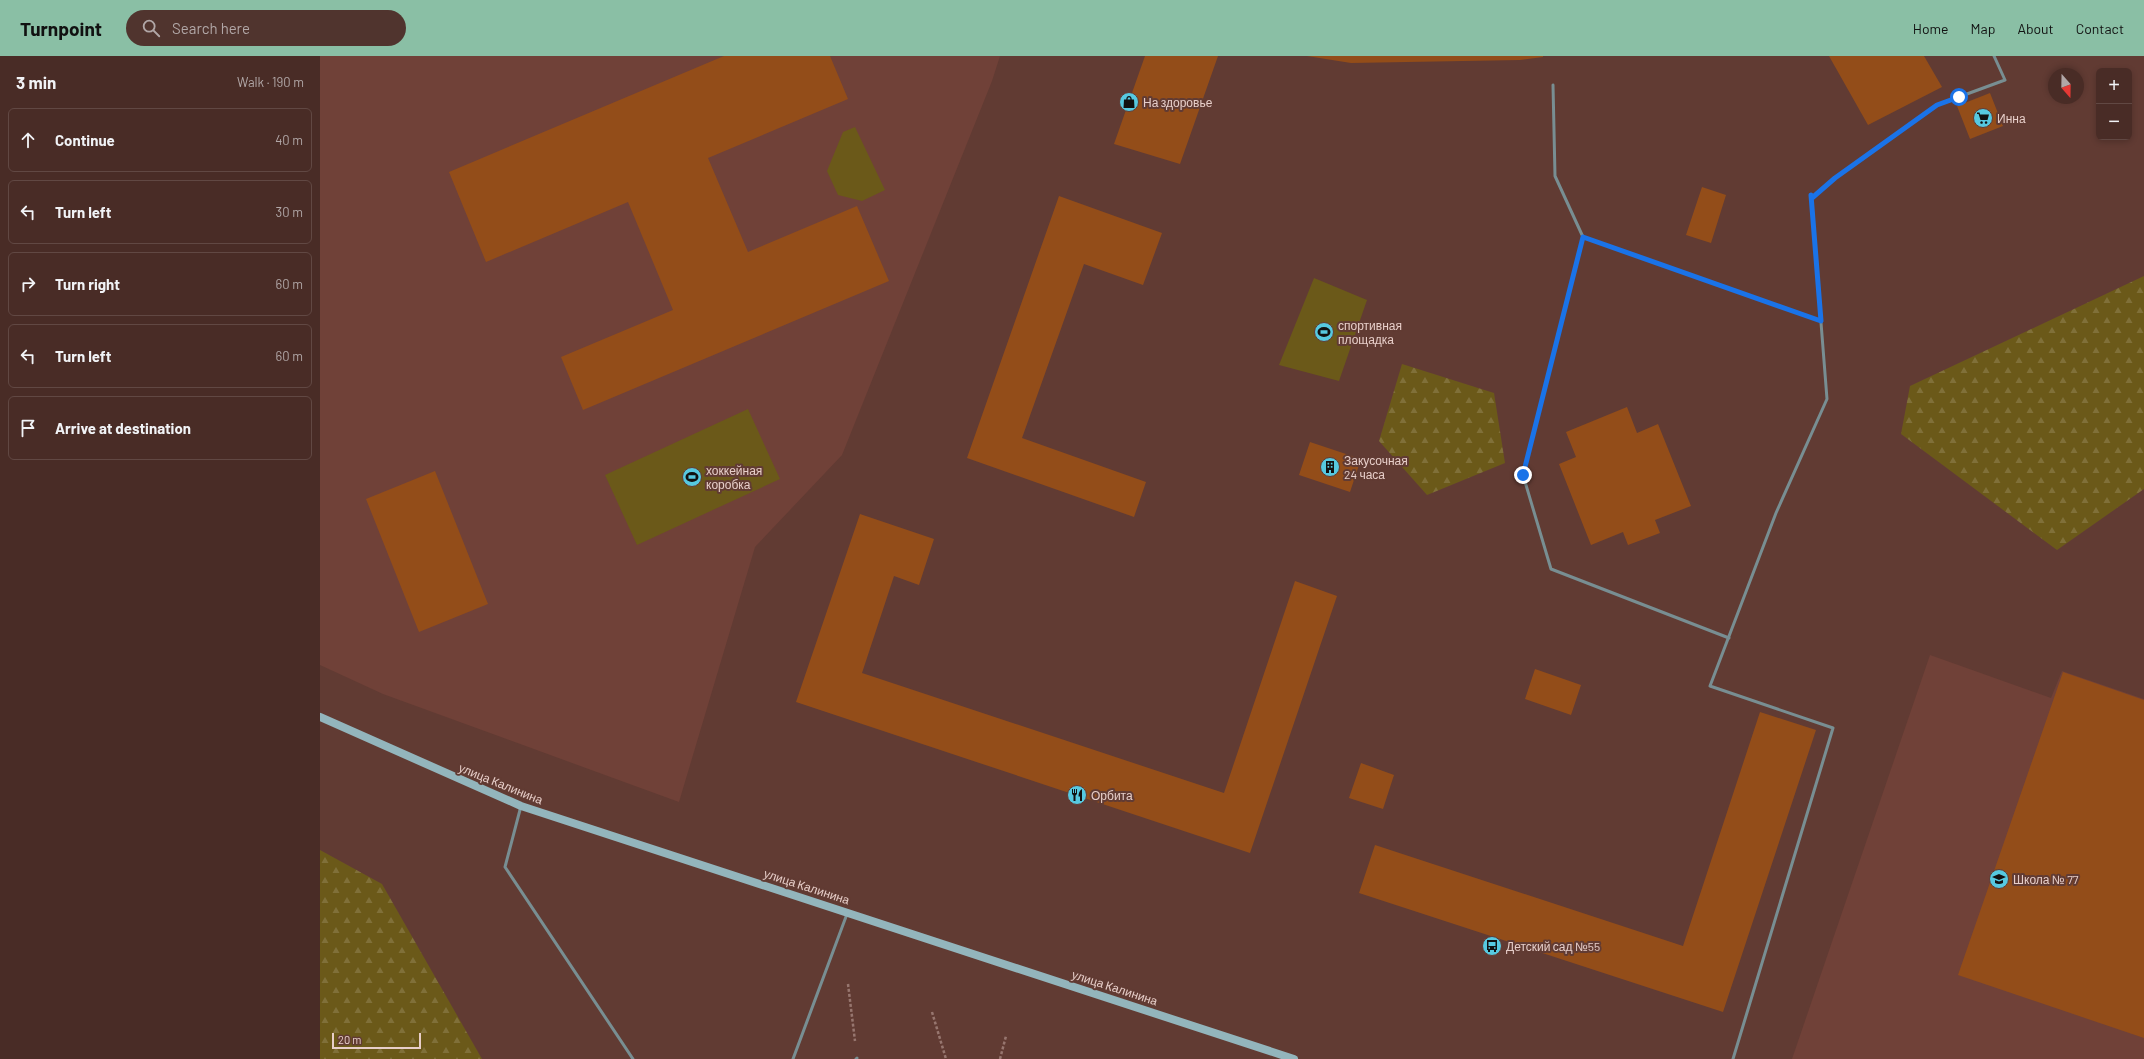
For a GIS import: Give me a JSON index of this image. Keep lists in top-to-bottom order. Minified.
{"streets":{"main road":["улица Калинина"]},"places":{"shop":["На здоровье"],"supermarket":["Инна"],"sports":["спортивная площадка","хоккейная коробка"],"building":["Закусочная 24 часа"],"restaurant":["Орбита"],"school or university":["Школа № 77"],"bus stop":["Детский сад №55"]},"scale_bar":"20 m","north":"bottom","page":{"header":"Turnpoint","search":"Search here","nav":["Home","Map","About","Contact"],"heading":["3 min","Walk · 190 m"],"map_buttons":["+","−"],"list":[["Continue","40 m"],["Turn left","30 m"],["Turn right","60 m"],["Turn left","60 m"],"Arrive at destination"],"scale":"20 m"}}
